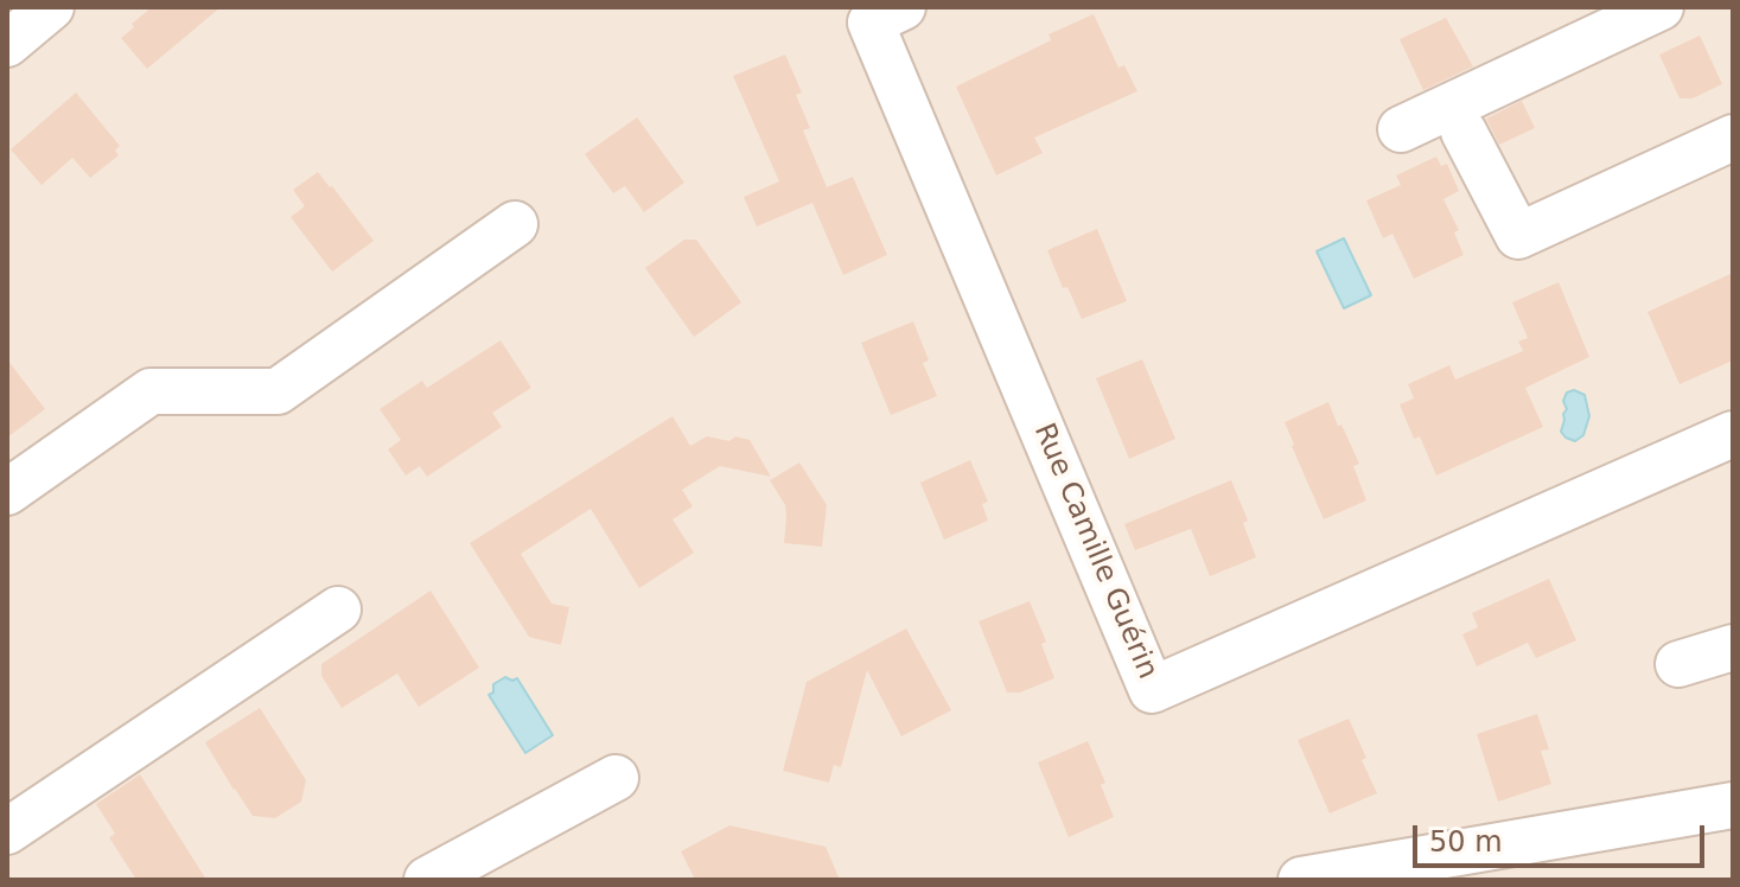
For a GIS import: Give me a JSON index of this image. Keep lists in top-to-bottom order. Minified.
{"streets":{"street":["Rue Camille Guérin"]},"scale_bar":"50 m"}
